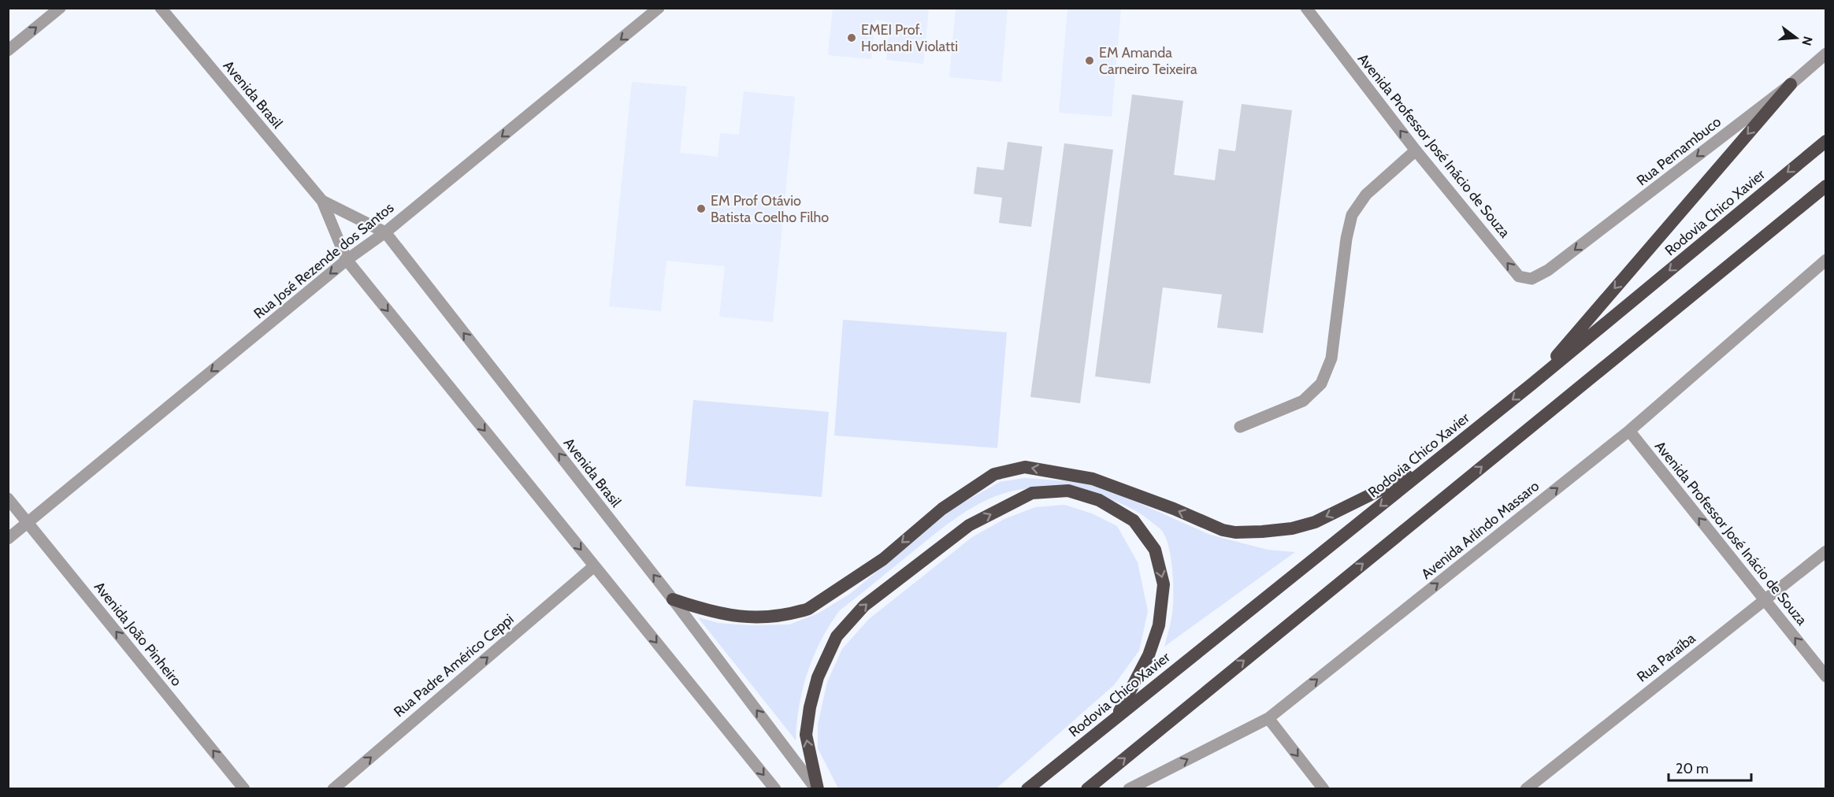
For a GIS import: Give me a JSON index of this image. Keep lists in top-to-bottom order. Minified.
{"streets":{"highway":["Rodovia Chico Xavier"],"street":["Avenida Brasil","Avenida Professor José Inácio de Souza","Rua Pernambuco","Rua José Rezende dos Santos","Avenida Arlindo Massaro","Avenida João Pinheiro","Rua Paraíba","Rua Padre Américo Ceppi"]},"crossings":[["Avenida Brasil","Rua José Rezende dos Santos"],["Avenida Brasil","Rua Padre Américo Ceppi"],["Avenida Professor José Inácio de Souza","Rua Pernambuco"],["Avenida Professor José Inácio de Souza","Avenida Arlindo Massaro"],["Avenida Professor José Inácio de Souza","Rua Paraíba"],["Rua José Rezende dos Santos","Avenida João Pinheiro"]],"one_way":["Avenida Professor José Inácio de Souza","Rua Pernambuco","Rua José Rezende dos Santos","Avenida Arlindo Massaro","Avenida João Pinheiro","Rua Padre Américo Ceppi"],"places":["EMEI Prof. Horlandi Violatti","EM Amanda Carneiro Teixeira","EM Prof Otávio Batista Coelho Filho"],"scale_bar":"20 m","north":"right"}
